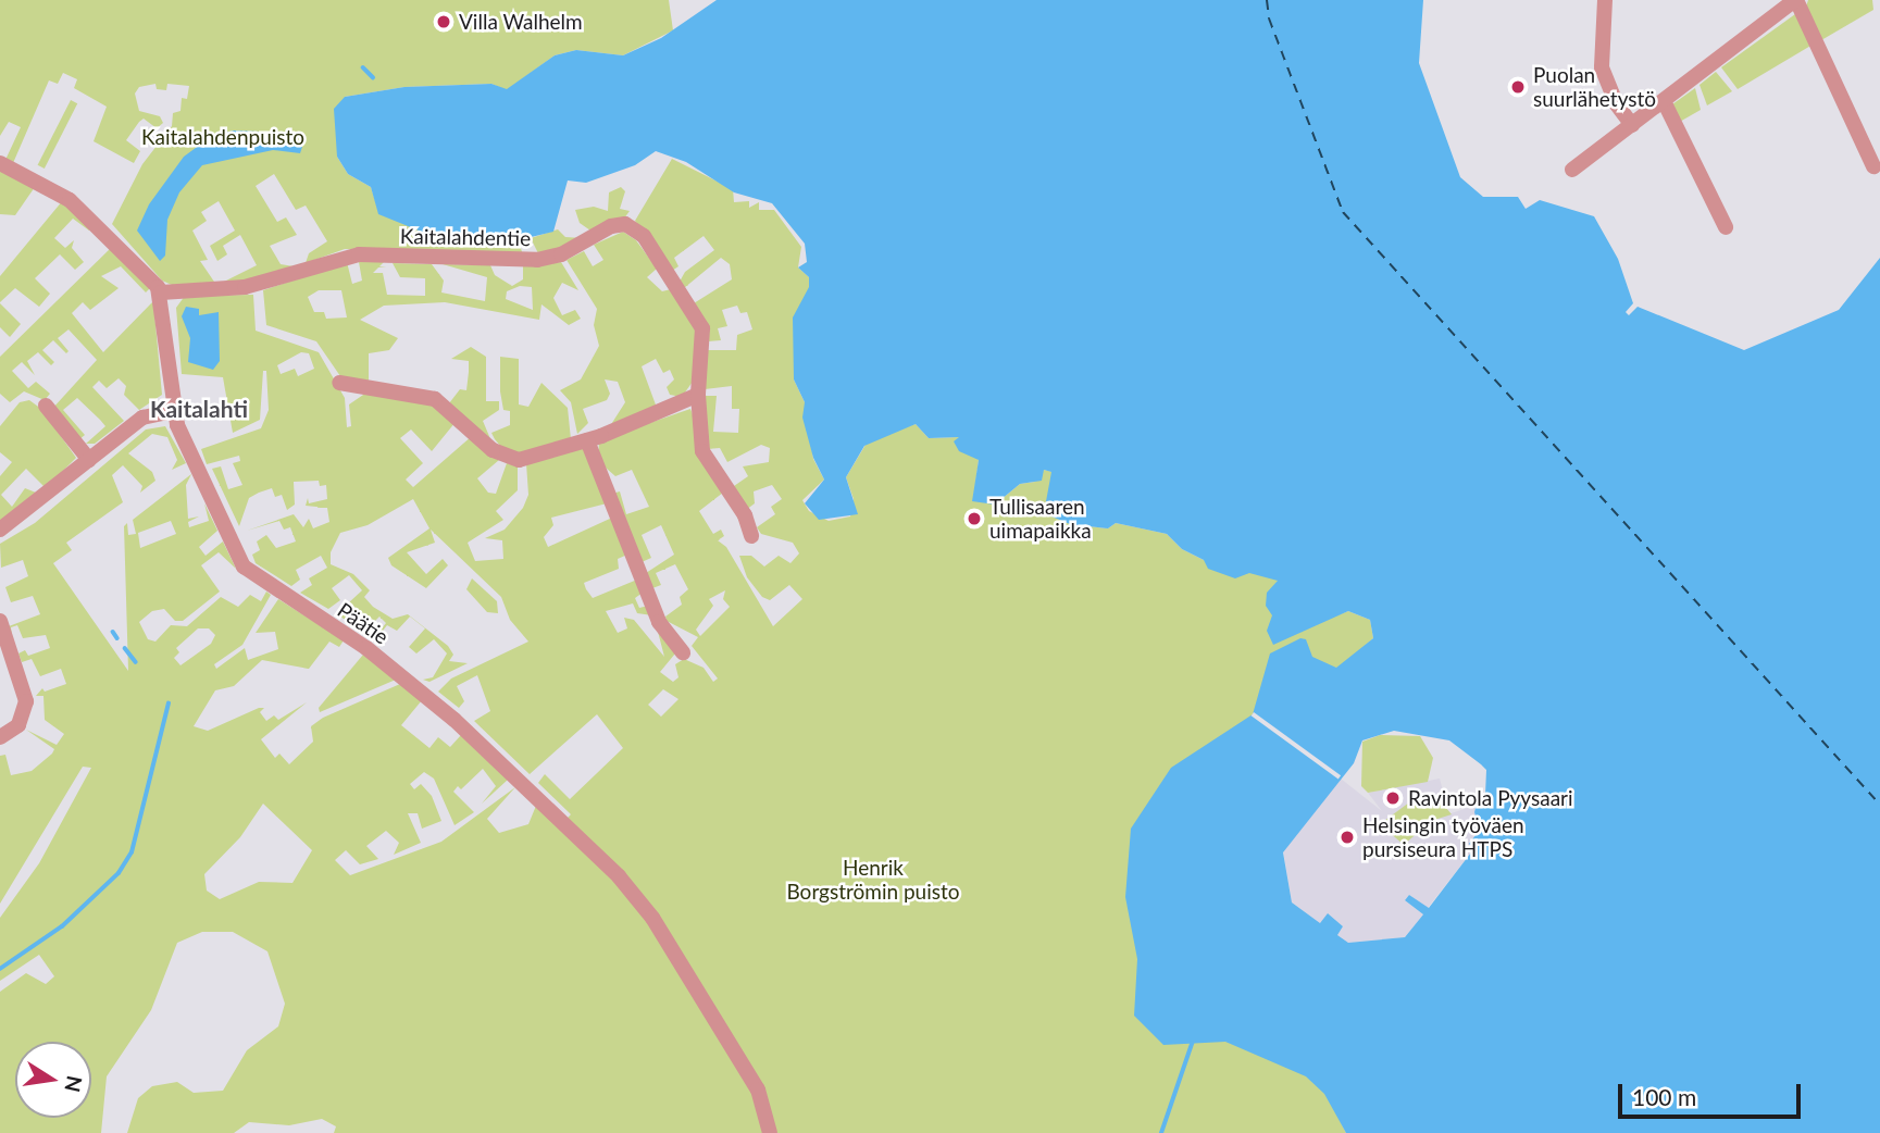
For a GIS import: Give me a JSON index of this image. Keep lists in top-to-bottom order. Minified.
{"streets":{"street":["Kaitalahdentie","Päätie"]},"crossings":[["Kaitalahdentie","Päätie"]],"districts":["Kaitalahti"],"parks":["Kaitalahdenpuisto","Henrik Borgströmin puisto"],"places":["Villa Walhelm","Puolan suurlähetystö","Tullisaaren uimapaikka","Ravintola Pyysaari","Helsingin työväen pursiseura HTPS"],"scale_bar":"100 m","north":"right"}
